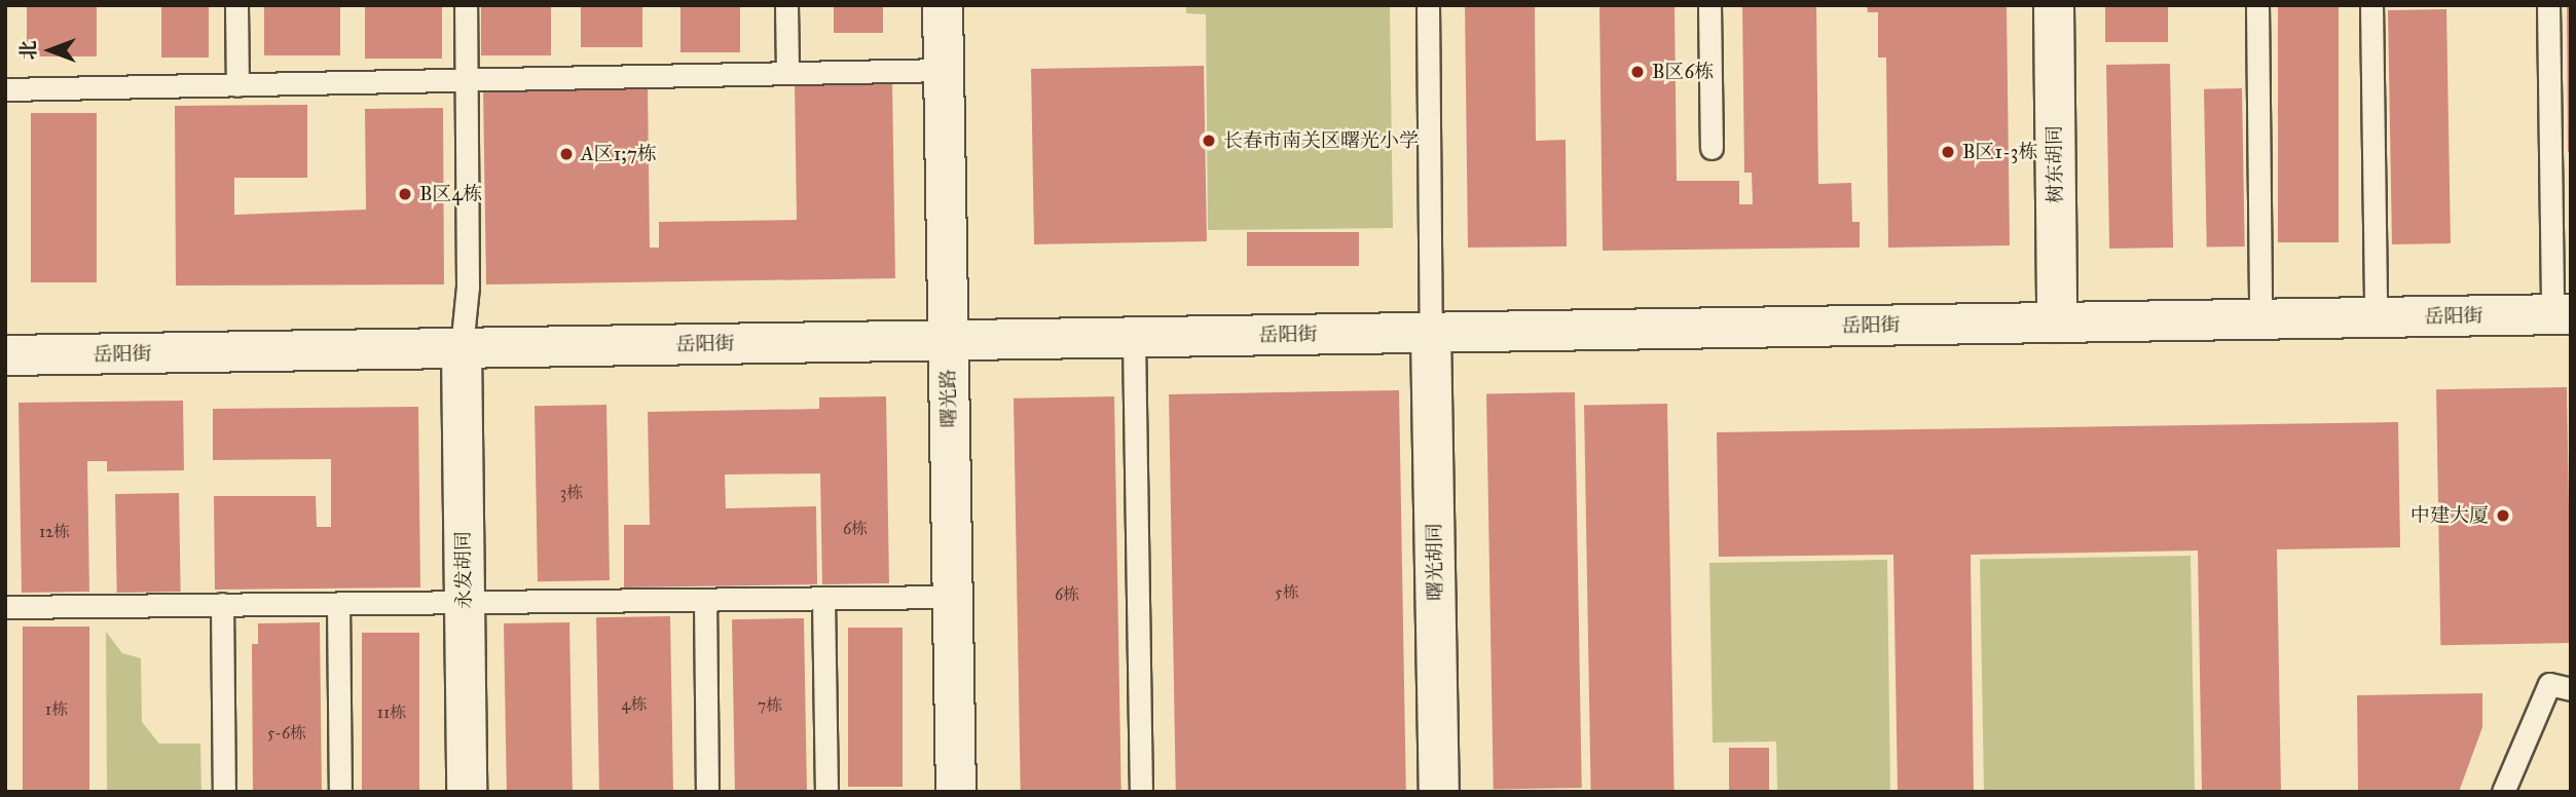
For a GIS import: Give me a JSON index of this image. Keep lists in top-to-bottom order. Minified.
{"streets":{"street":["树东胡同","岳阳街","曙光路","曙光胡同","永发胡同"]},"crossings":[["树东胡同","岳阳街"],["岳阳街","曙光路"],["岳阳街","曙光胡同"],["岳阳街","永发胡同"]],"places":["B区6栋","长春市南关区曙光小学","B区1-3栋","A区1;7栋","B区4栋","中建大厦"],"house_numbers":["3栋","6栋","12栋","5栋","6栋","4栋","7栋","1栋","11栋","5-6栋"],"north":"left"}
